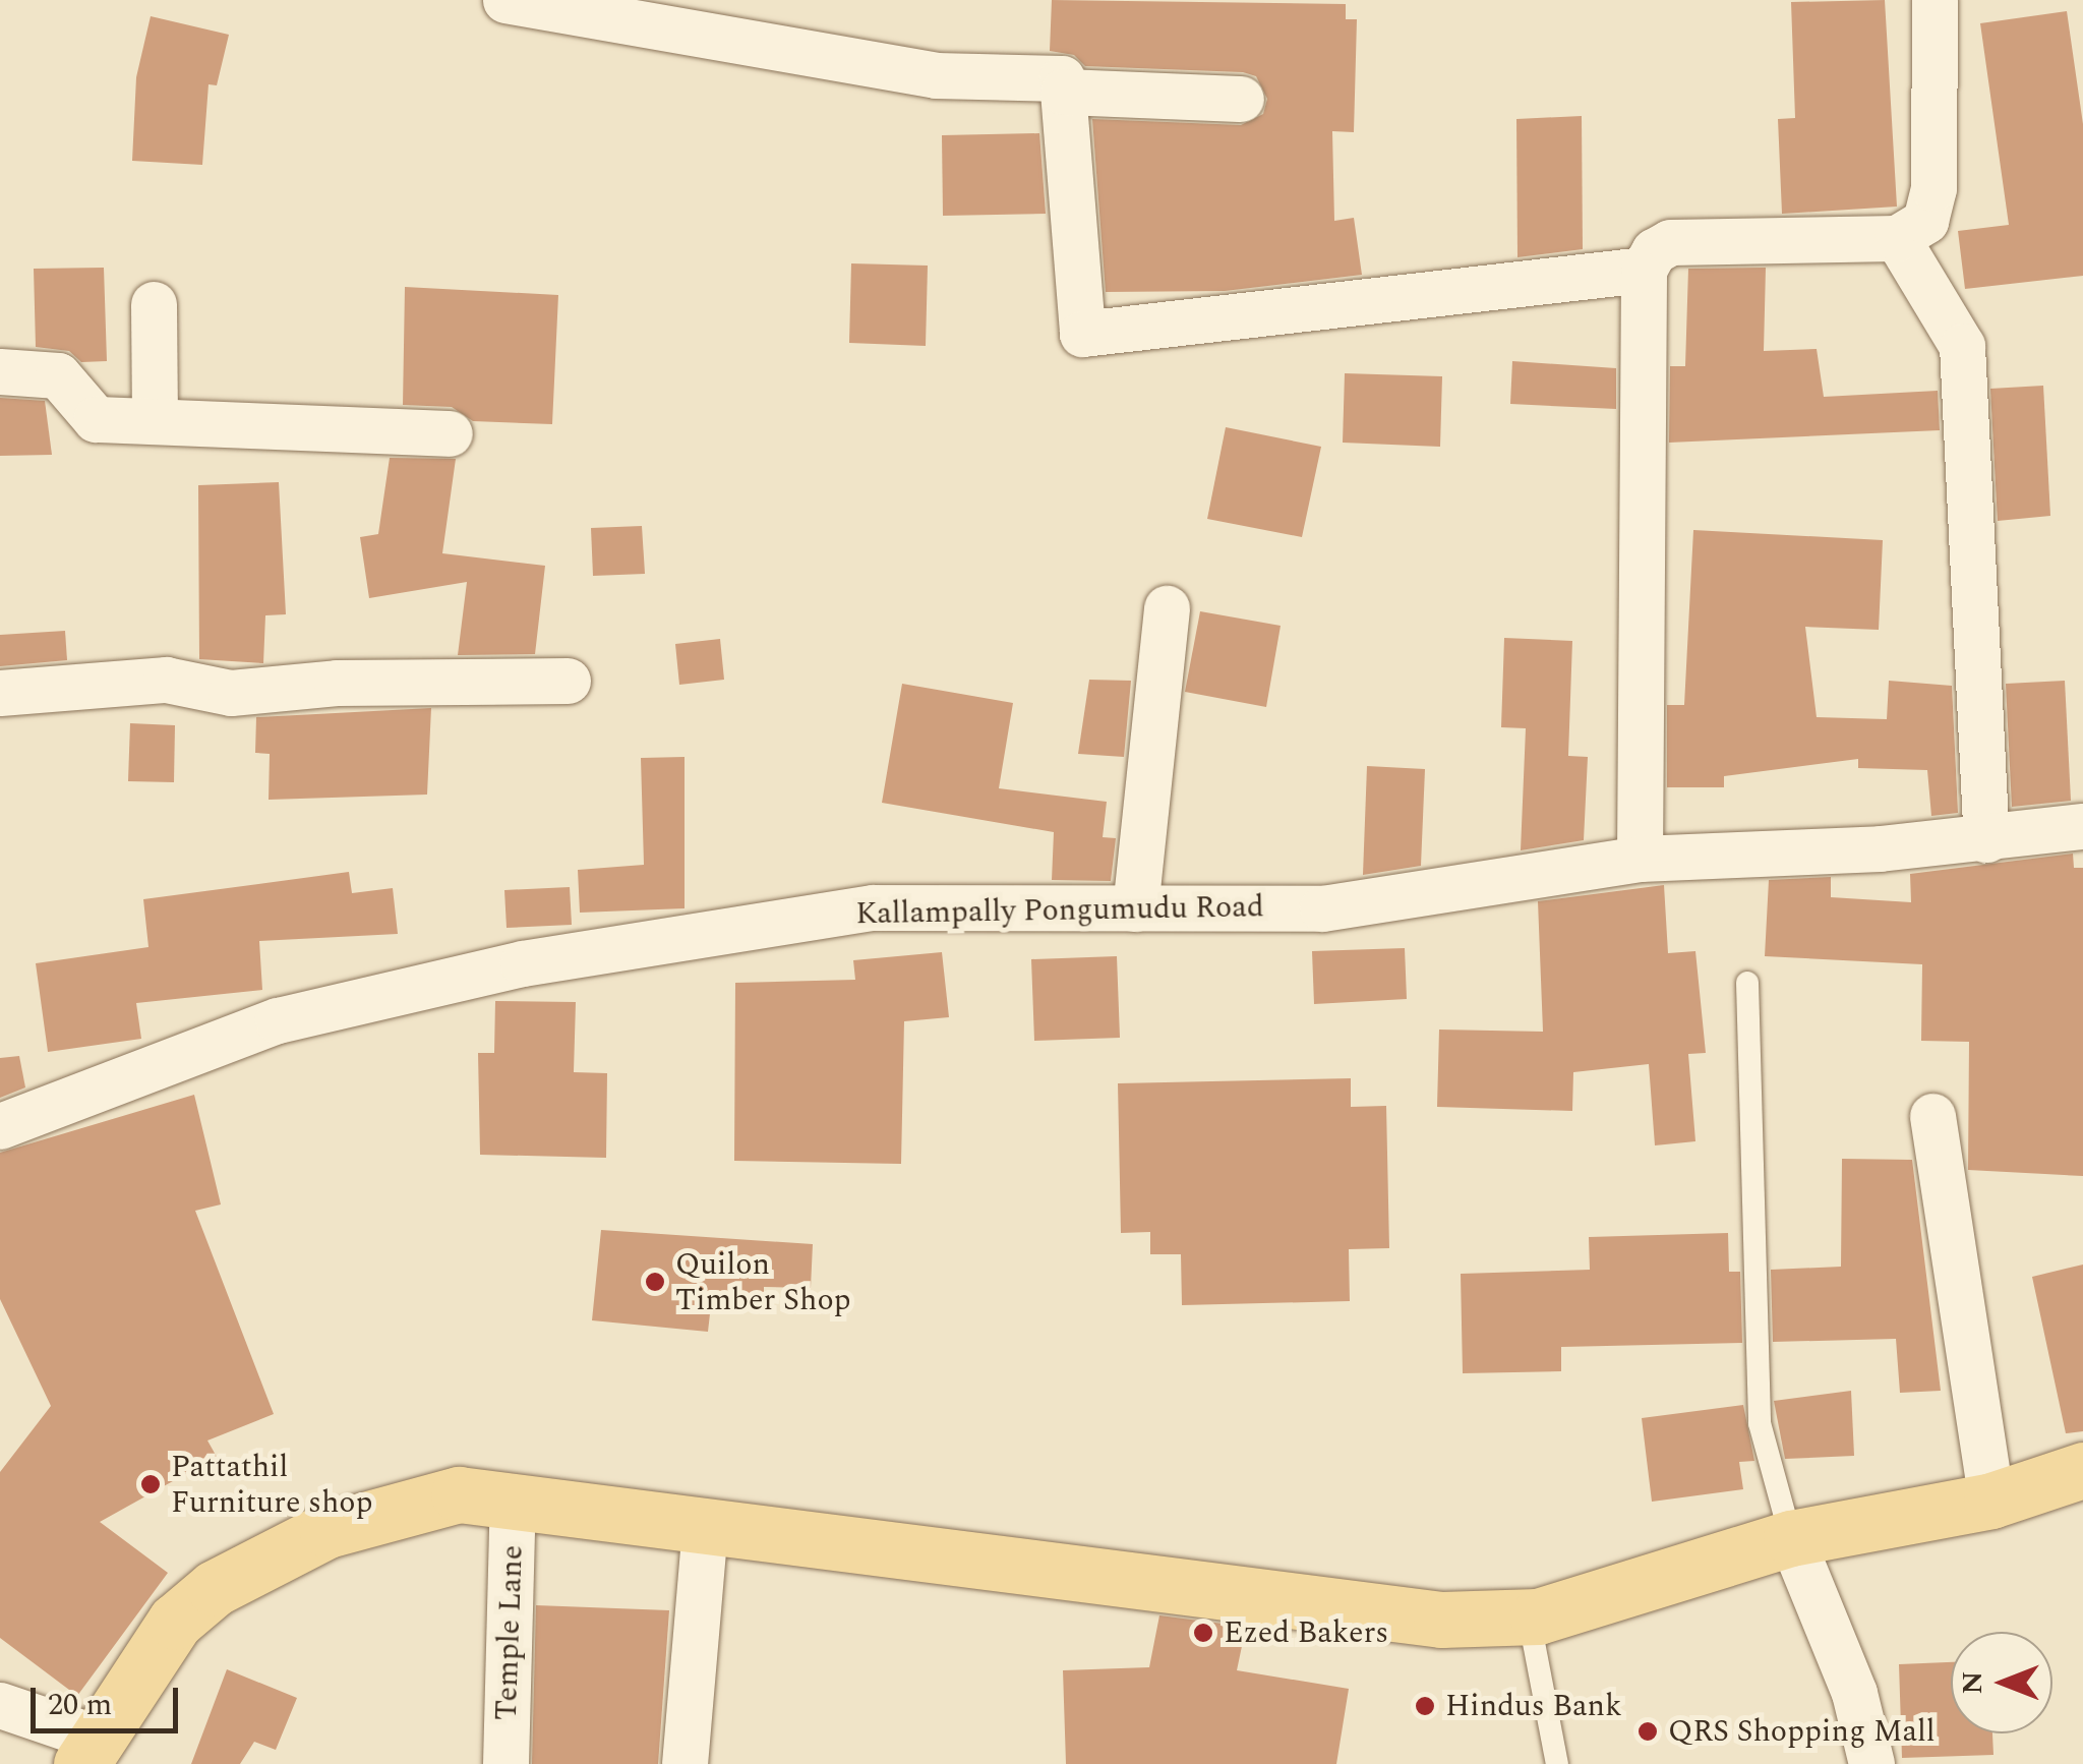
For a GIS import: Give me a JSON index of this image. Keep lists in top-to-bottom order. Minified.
{"streets":{"street":["Kallampally Pongumudu Road","Temple Lane"]},"places":["Quilon Timber Shop","Pattathil Furniture shop","Ezed Bakers","Hindus Bank","QRS Shopping Mall"],"scale_bar":"20 m","north":"left"}
